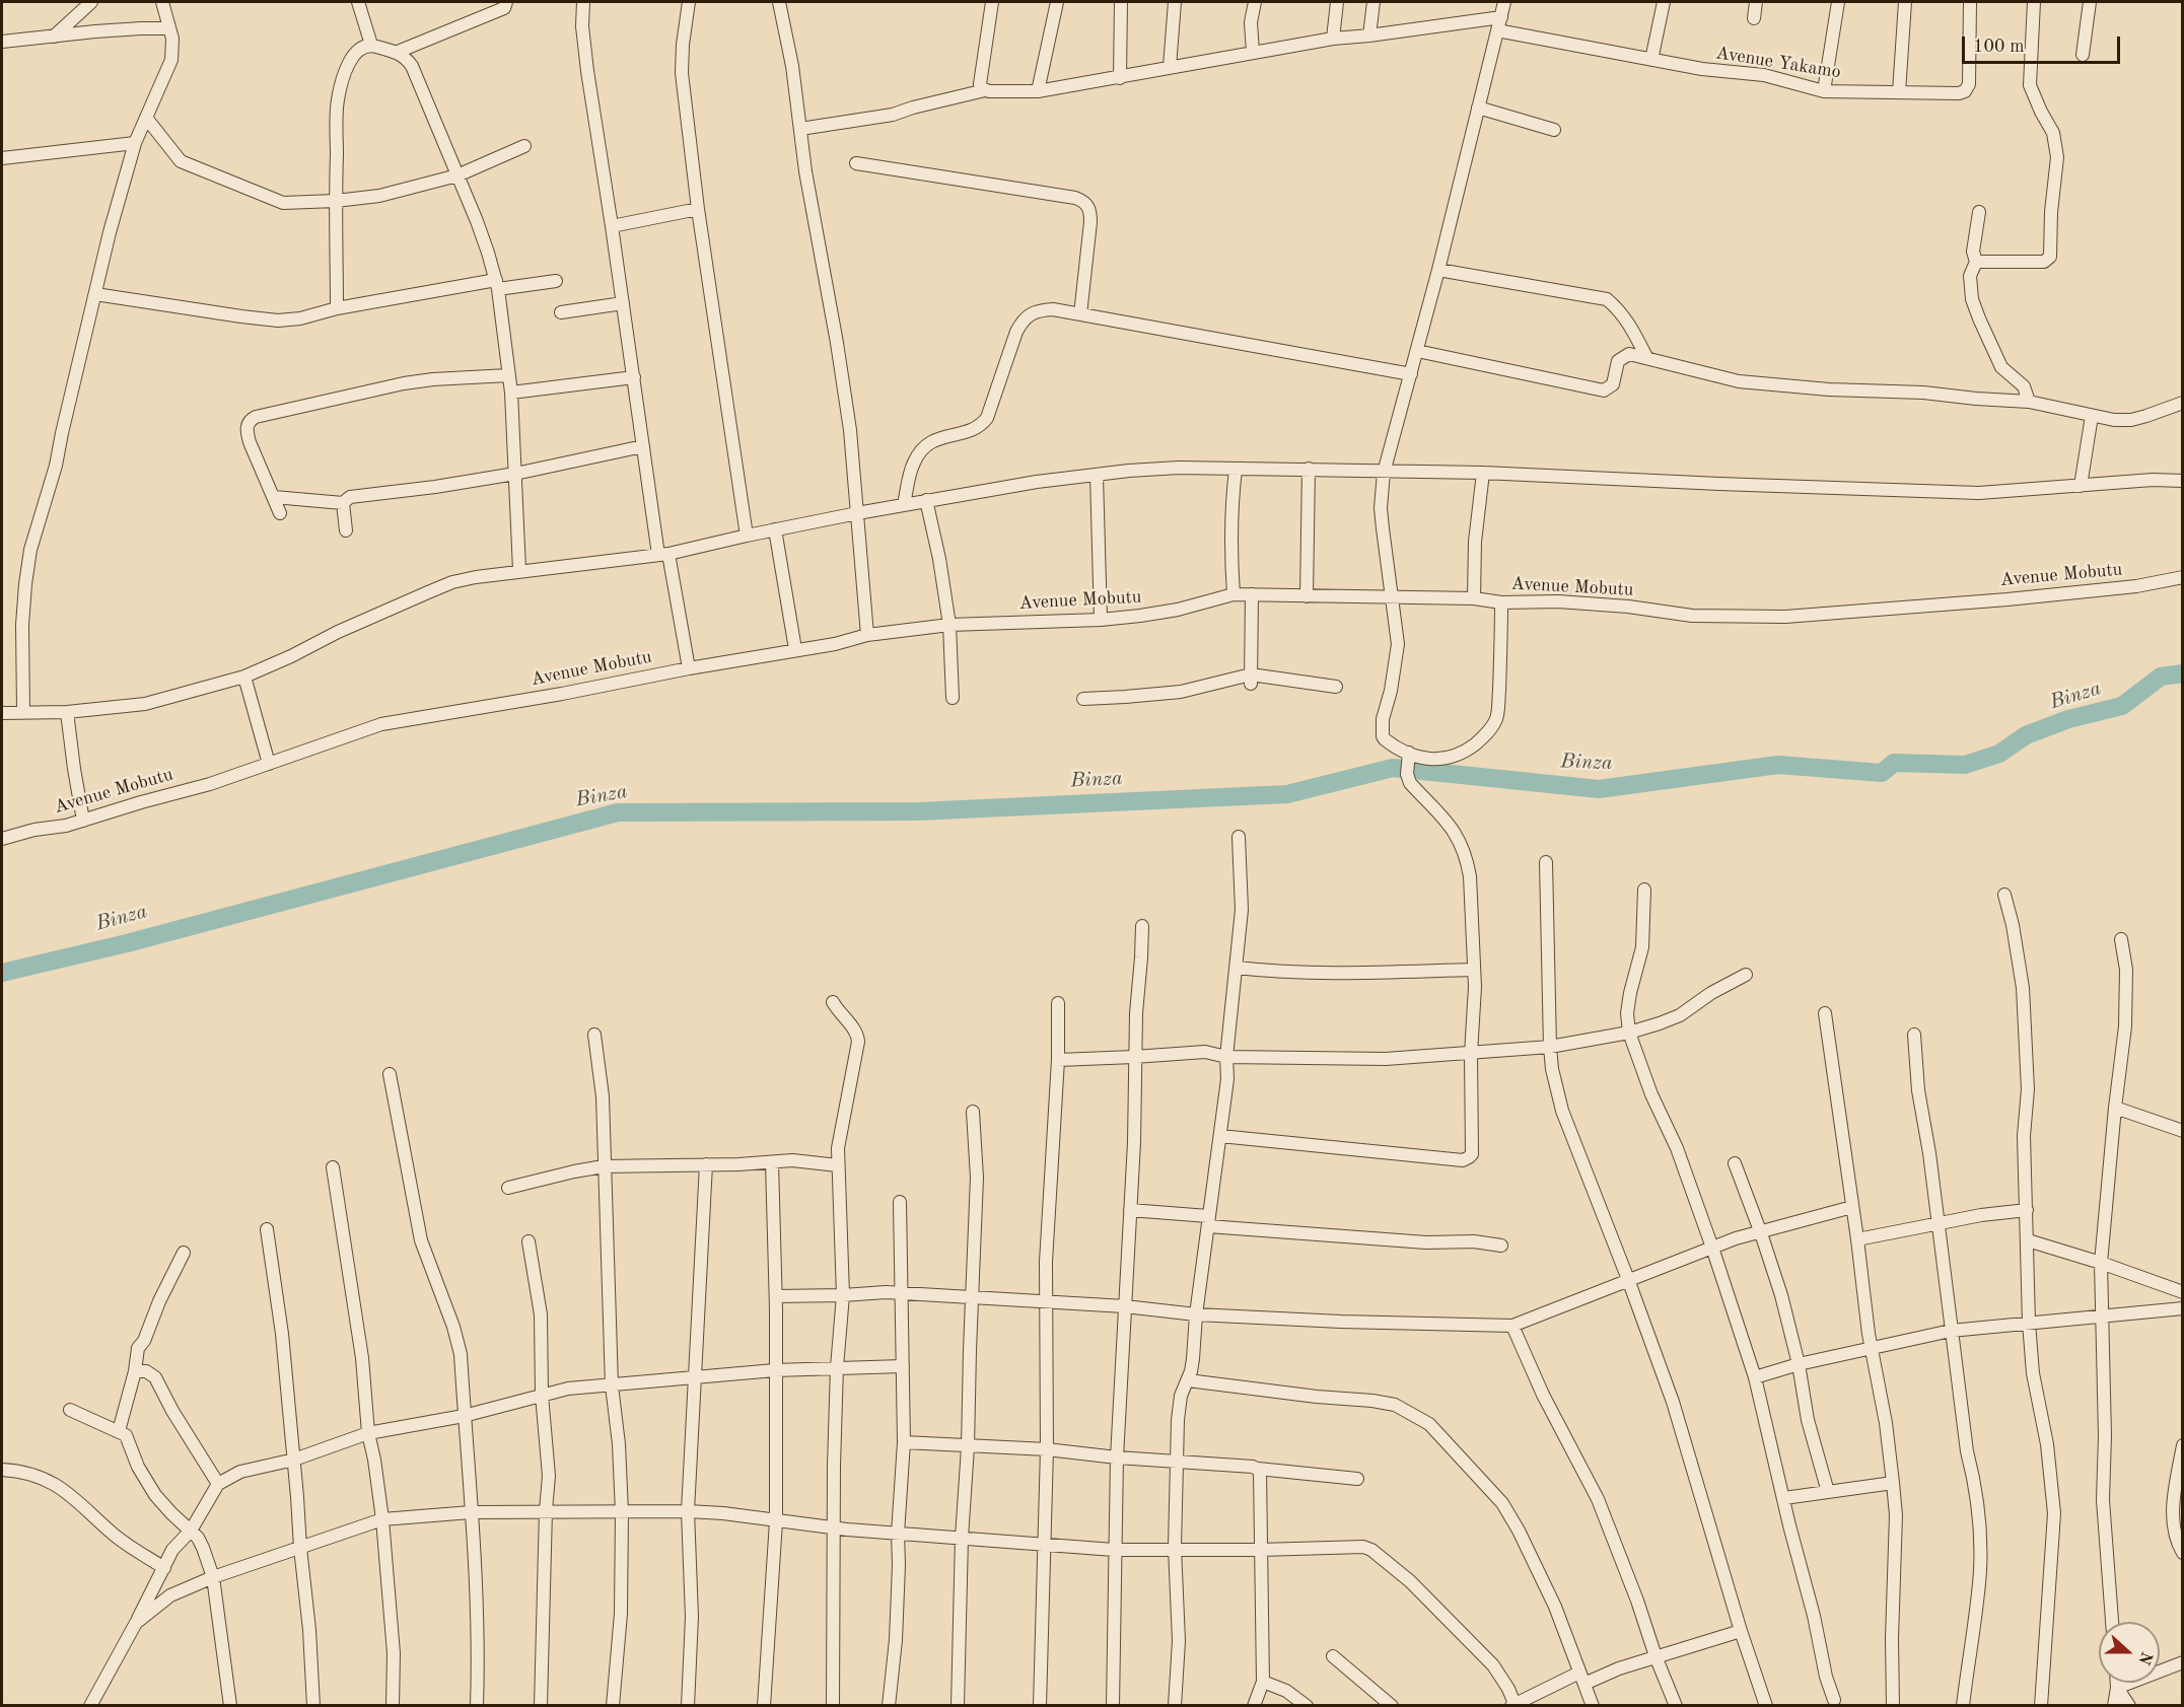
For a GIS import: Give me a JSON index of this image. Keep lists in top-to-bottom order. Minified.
{"streets":{"street":["Avenue Yakamo","Avenue Mobutu"]},"water":["Binza"],"scale_bar":"100 m","north":"right"}
